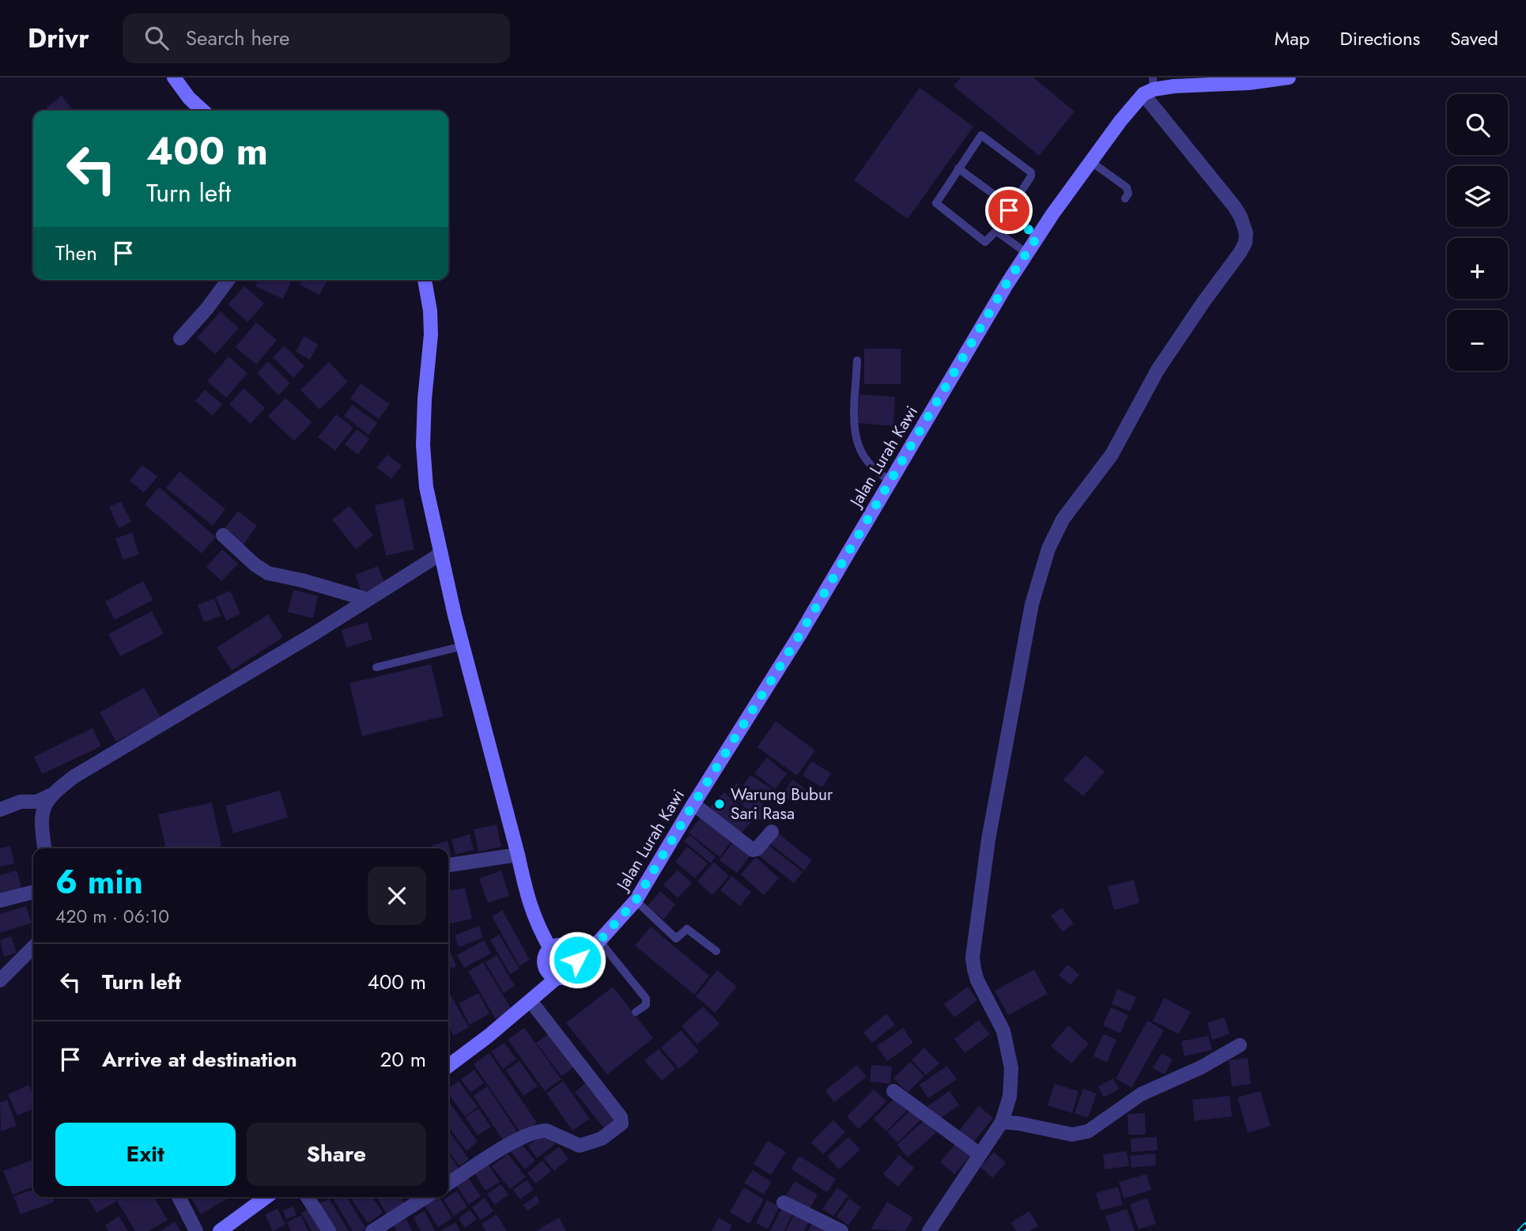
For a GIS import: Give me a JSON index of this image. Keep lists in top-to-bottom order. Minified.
{"streets":{"street":["Jalan Lurah Kawi"]},"places":["Warung Bubur Sari Rasa"],"page":{"header":"Drivr","search":"Search here","nav":["Map","Directions","Saved"],"map_buttons":["+","−"],"turn":["400 m","Turn left"],"then":"Then","heading":["6 min","420 m · 06:10"],"list":[{"name":"Turn left","value":"400 m"},{"name":"Arrive at destination","value":"20 m"}],"buttons":["Exit","Share"]}}
